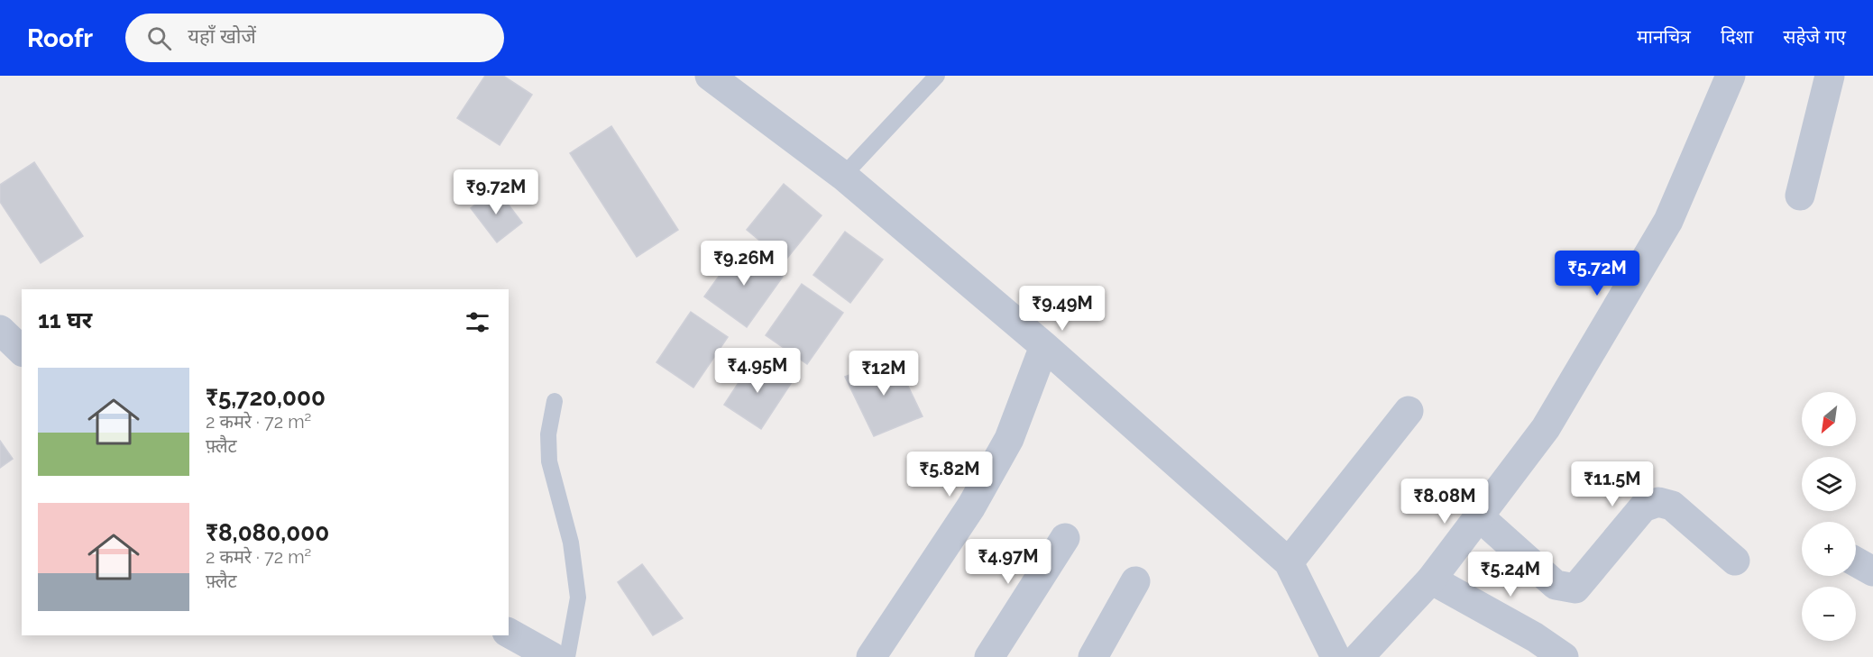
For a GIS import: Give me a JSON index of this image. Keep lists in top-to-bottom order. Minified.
{"north":"bottom left","page":{"header":"Roofr","search":"यहाँ खोजें","nav":["मानचित्र","दिशा","सहेजे गए"],"price":["₹9.72M","₹9.26M","₹5.72M","₹9.49M","₹4.95M","₹12M","₹5.82M","₹11.5M","₹8.08M","₹4.97M","₹5.24M"],"heading":"11 घर","list":[{"name":"₹5,720,000","note":"2 कमरे · 72 m² · फ़्लैट"},{"name":"₹8,080,000","note":"2 कमरे · 72 m² · फ़्लैट"}],"map_buttons":["+","−"]}}
